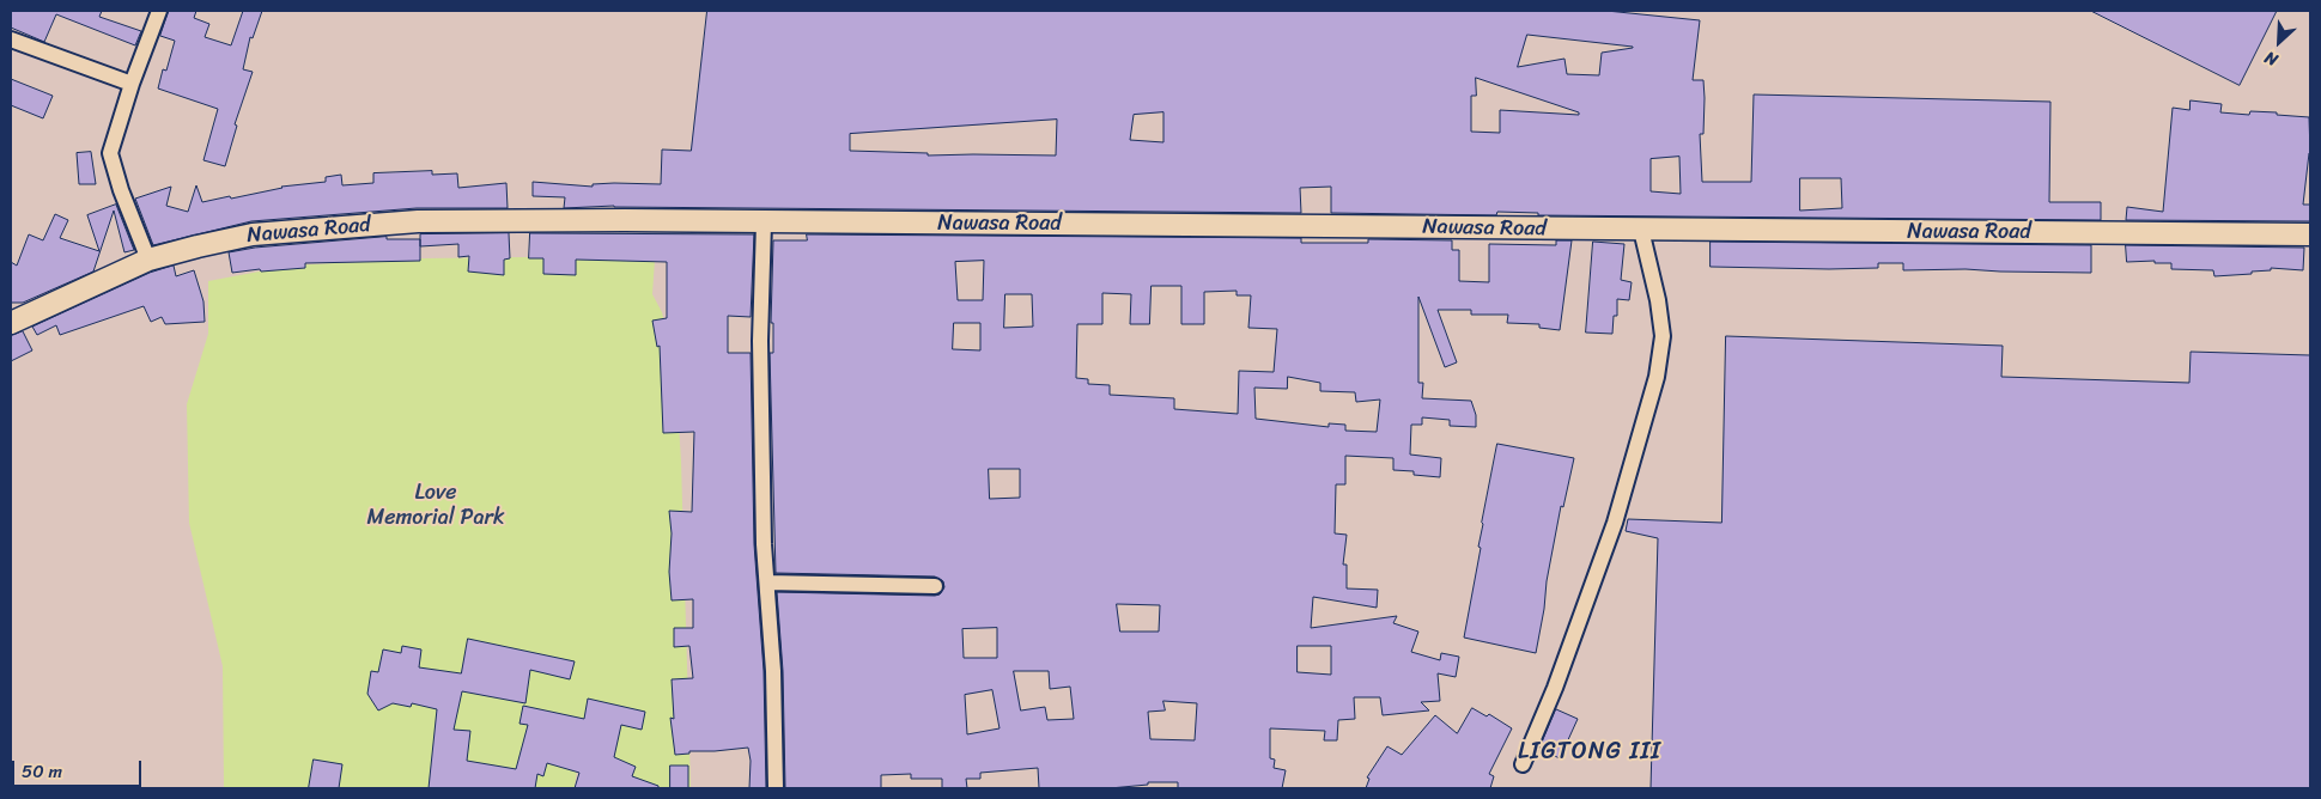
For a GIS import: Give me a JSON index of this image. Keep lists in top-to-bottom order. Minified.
{"streets":{"street":["Nawasa Road"]},"districts":["LIGTONG III"],"parks":["Love Memorial Park"],"scale_bar":"50 m","north":"bottom left"}
